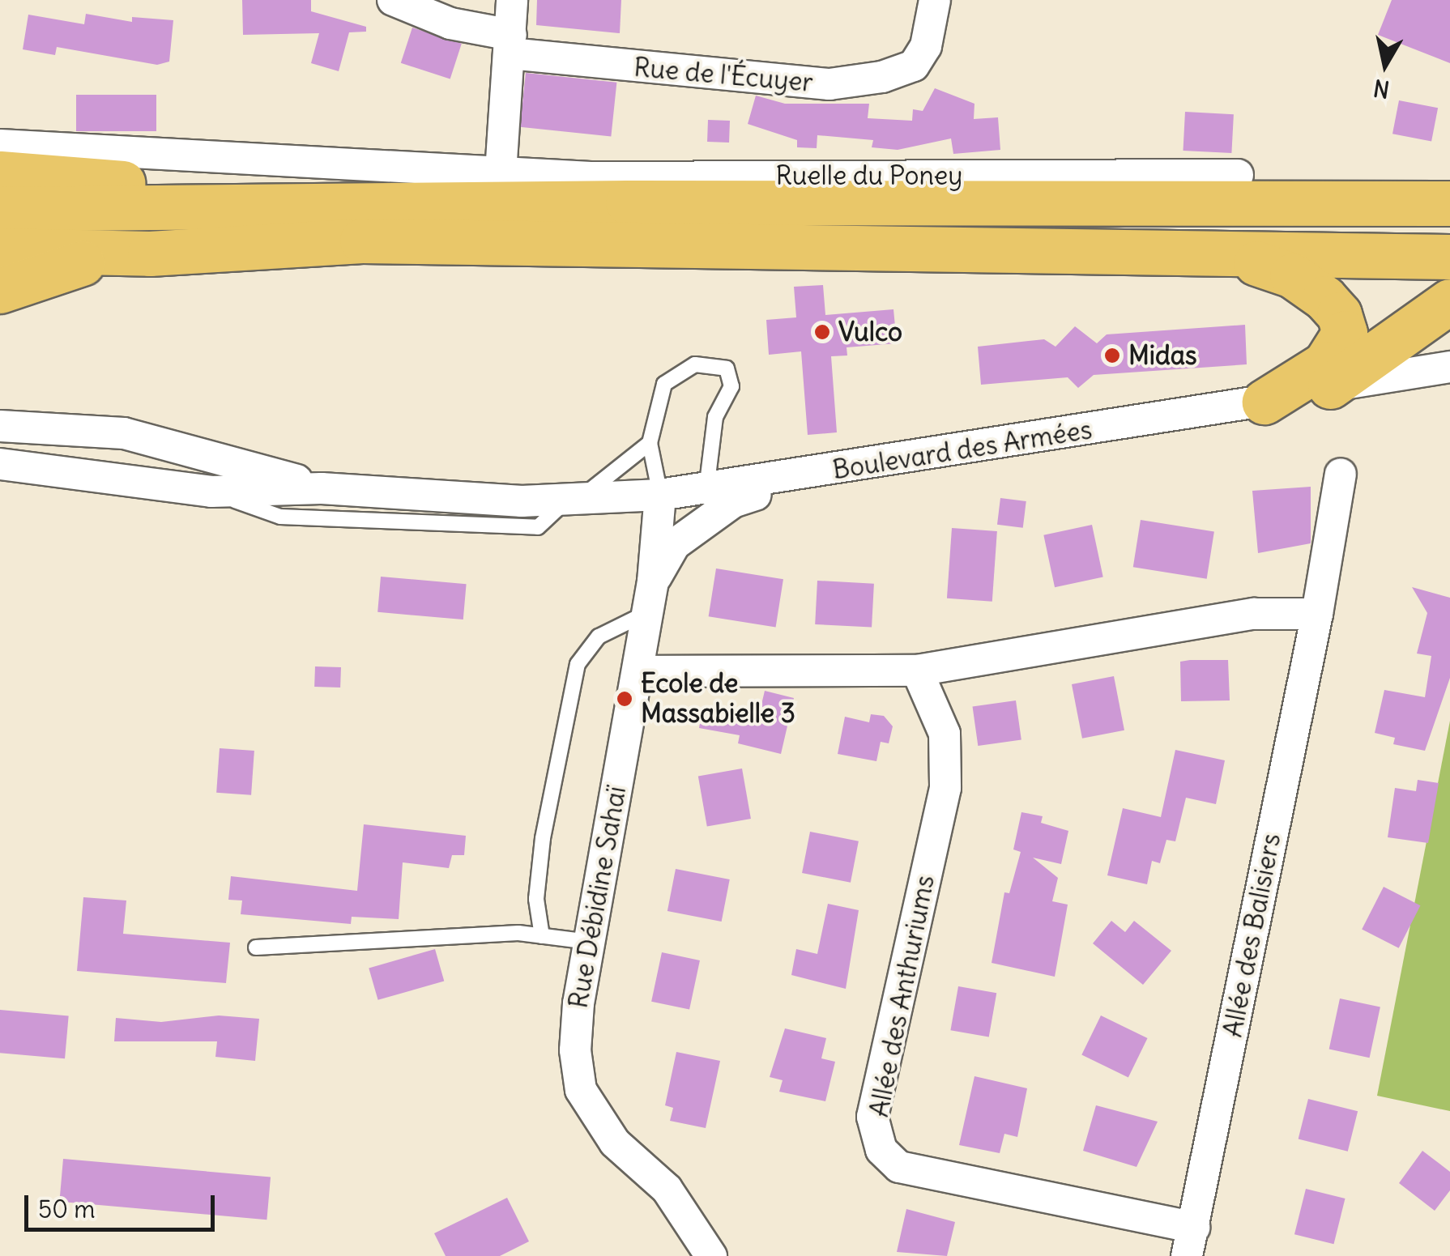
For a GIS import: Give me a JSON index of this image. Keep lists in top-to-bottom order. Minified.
{"streets":{"street":["Rue de l'Écuyer","Ruelle du Poney","Boulevard des Armées","Rue Débidine Sahaï","Allée des Balisiers","Allée des Anthuriums"]},"crossings":[["Boulevard des Armées","Rue Débidine Sahaï"],["Allée des Balisiers","Allée des Anthuriums"]],"places":["Vulco","Midas","Ecole de Massabielle 3"],"scale_bar":"50 m","north":"bottom"}
